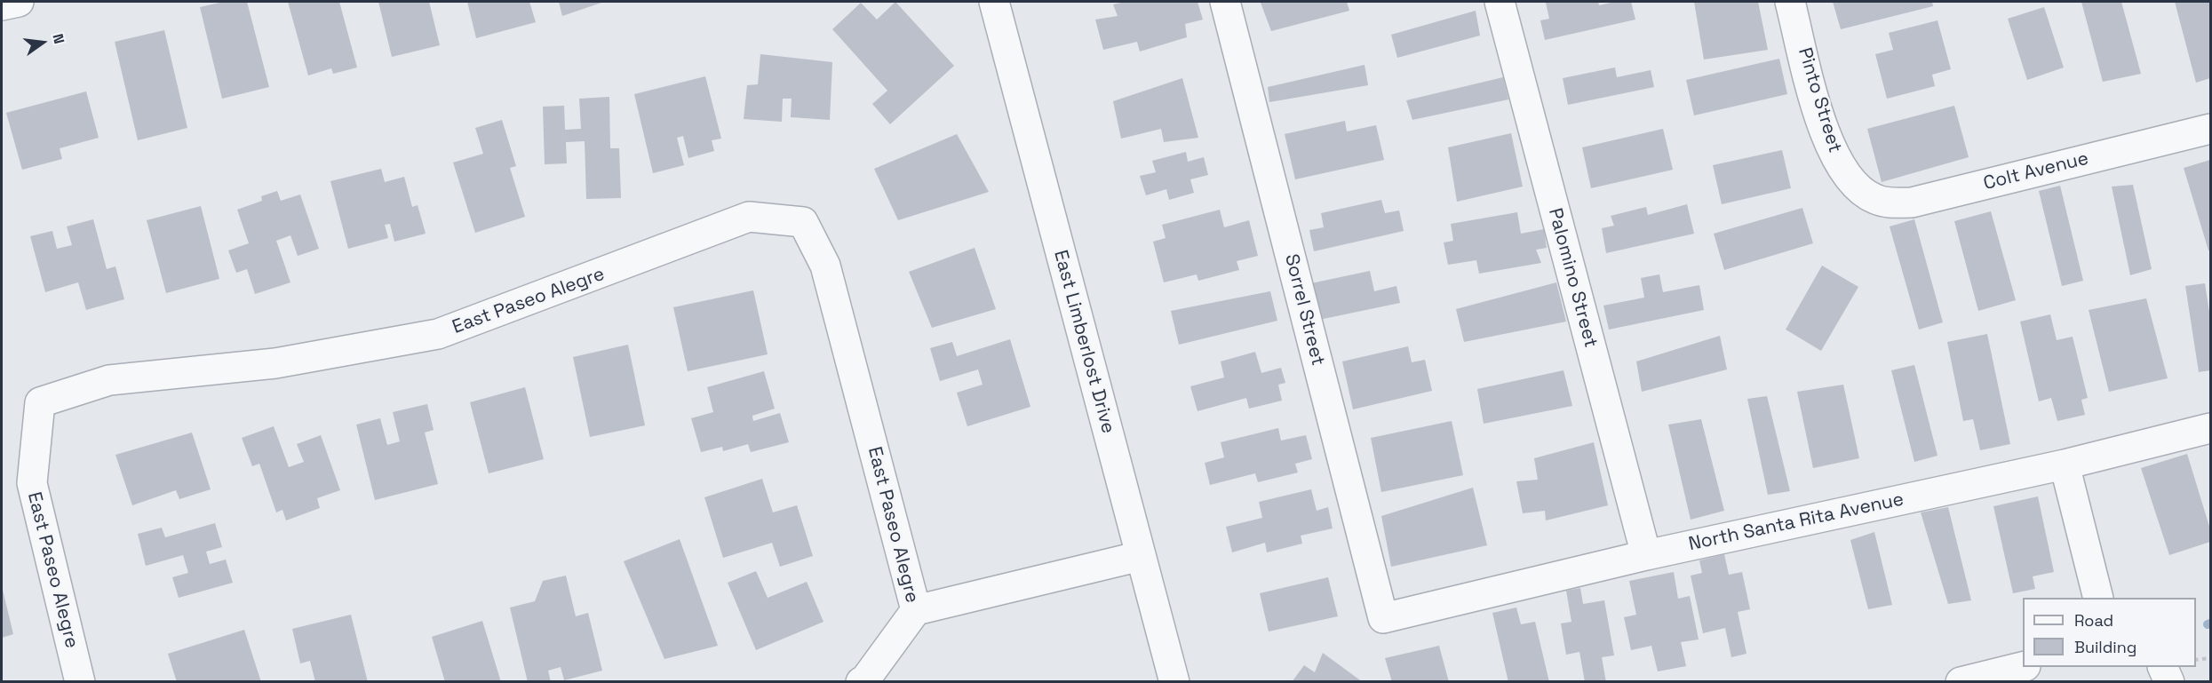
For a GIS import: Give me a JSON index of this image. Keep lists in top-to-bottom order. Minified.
{"streets":{"street":["Pinto Street","Colt Avenue","Palomino Street","East Paseo Alegre","Sorrel Street","East Limberlost Drive","North Santa Rita Avenue"]},"crossings":[["Pinto Street","Colt Avenue"],["Palomino Street","North Santa Rita Avenue"],["Sorrel Street","North Santa Rita Avenue"]],"legend":["Road","Building"],"north":"right"}
